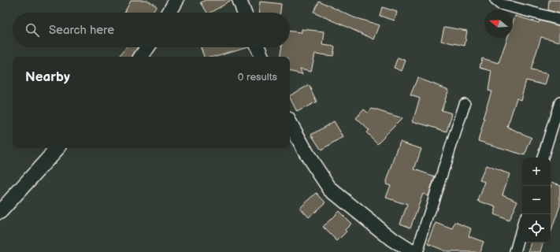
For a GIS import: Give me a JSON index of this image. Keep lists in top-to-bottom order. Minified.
{"north":"left","page":{"search":"Search here","heading":["Nearby","0 results"],"map_buttons":["+","−"]}}
